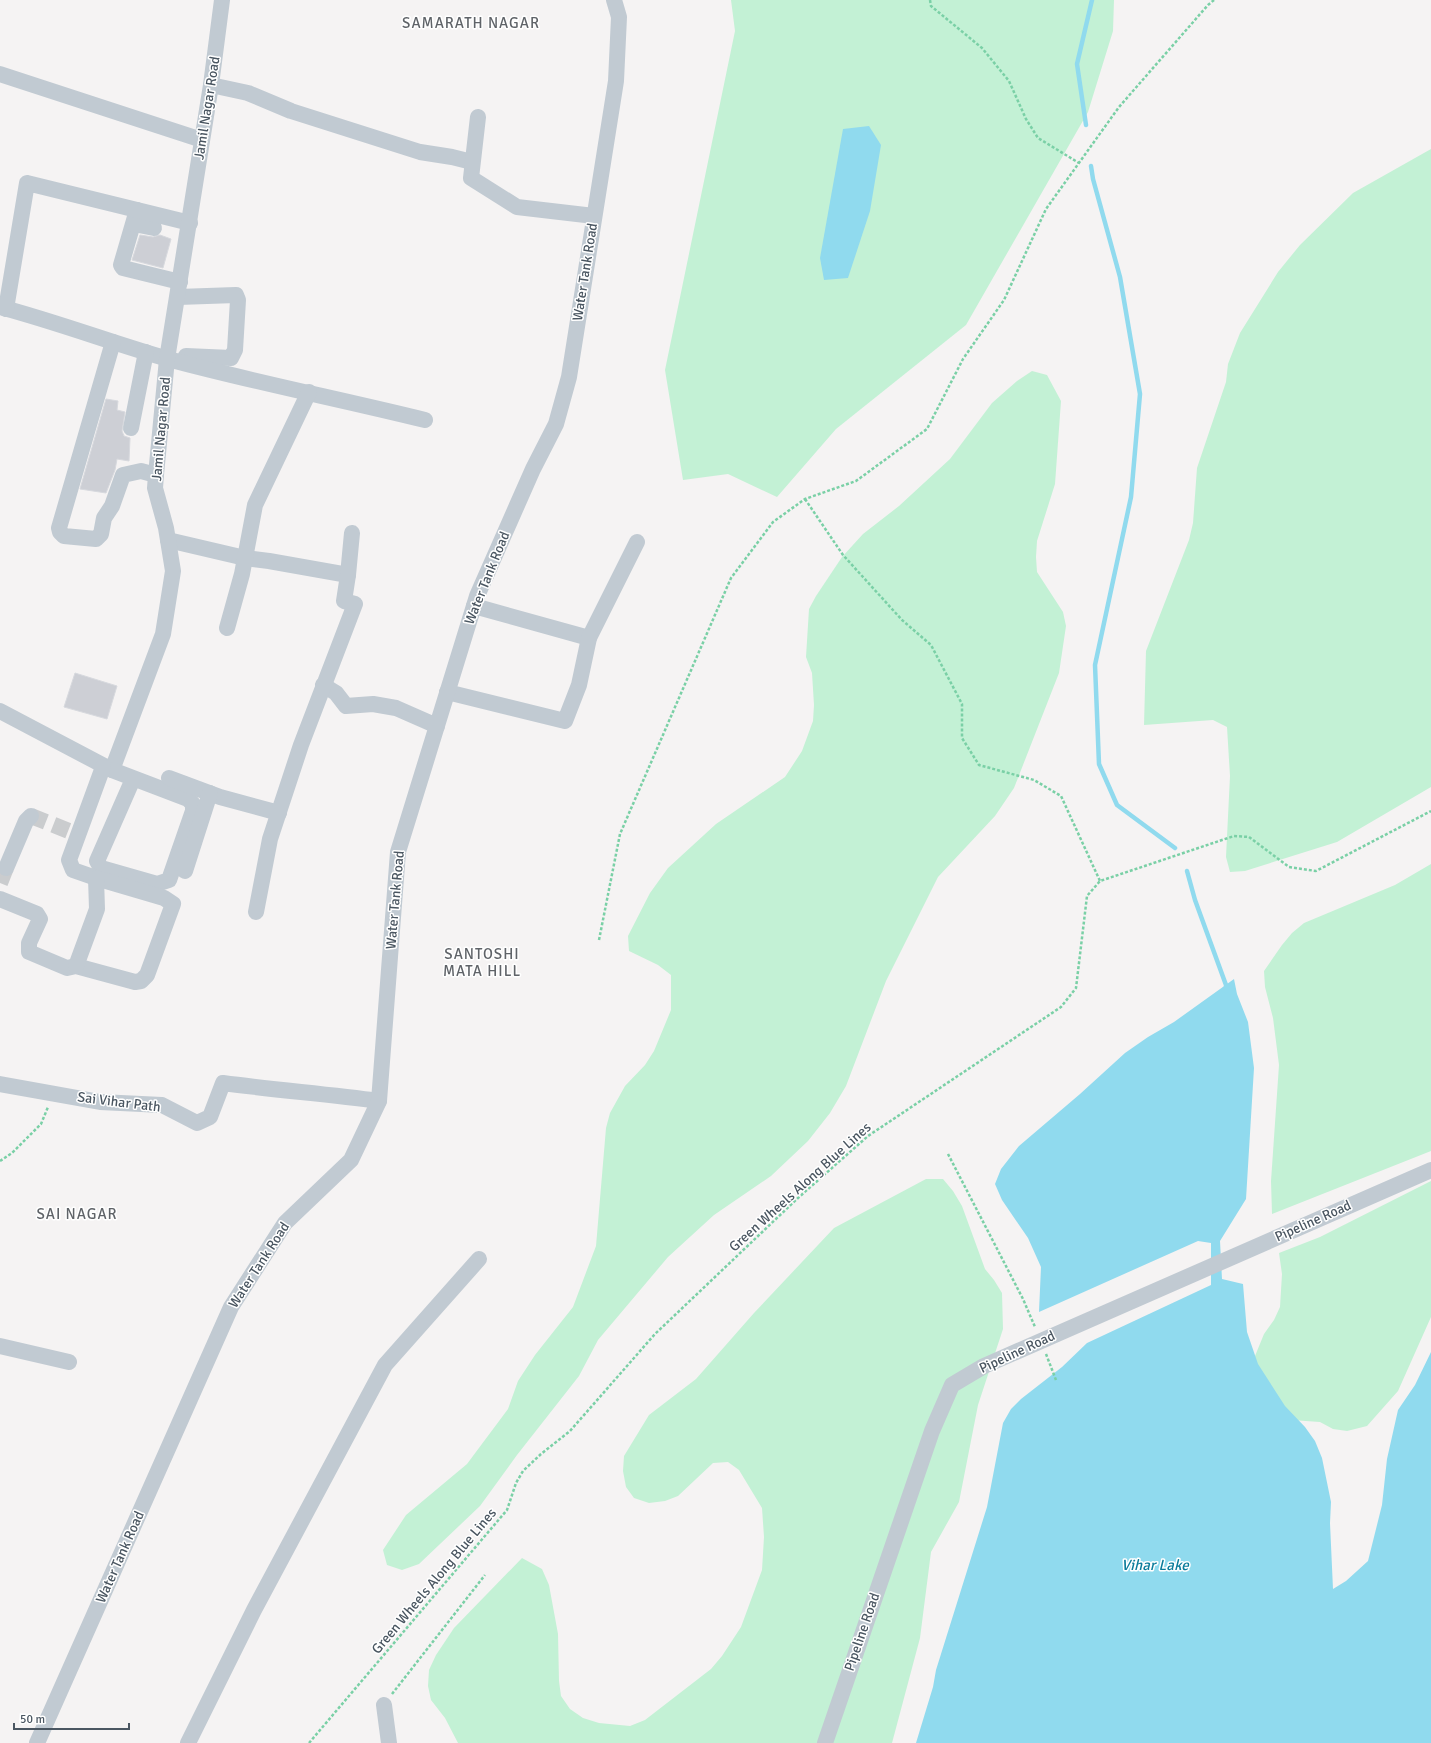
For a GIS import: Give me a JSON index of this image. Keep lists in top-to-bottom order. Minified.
{"streets":{"street":["Jamil Nagar Road","Water Tank Road","Sai Vihar Path","Pipeline Road"],"path":["Green Wheels Along Blue Lines"]},"crossings":[["Water Tank Road","Sai Vihar Path"]],"districts":["SAMARATH NAGAR","SANTOSHI MATA HILL","SAI NAGAR"],"water":["Vihar Lake"],"scale_bar":"50 m"}
